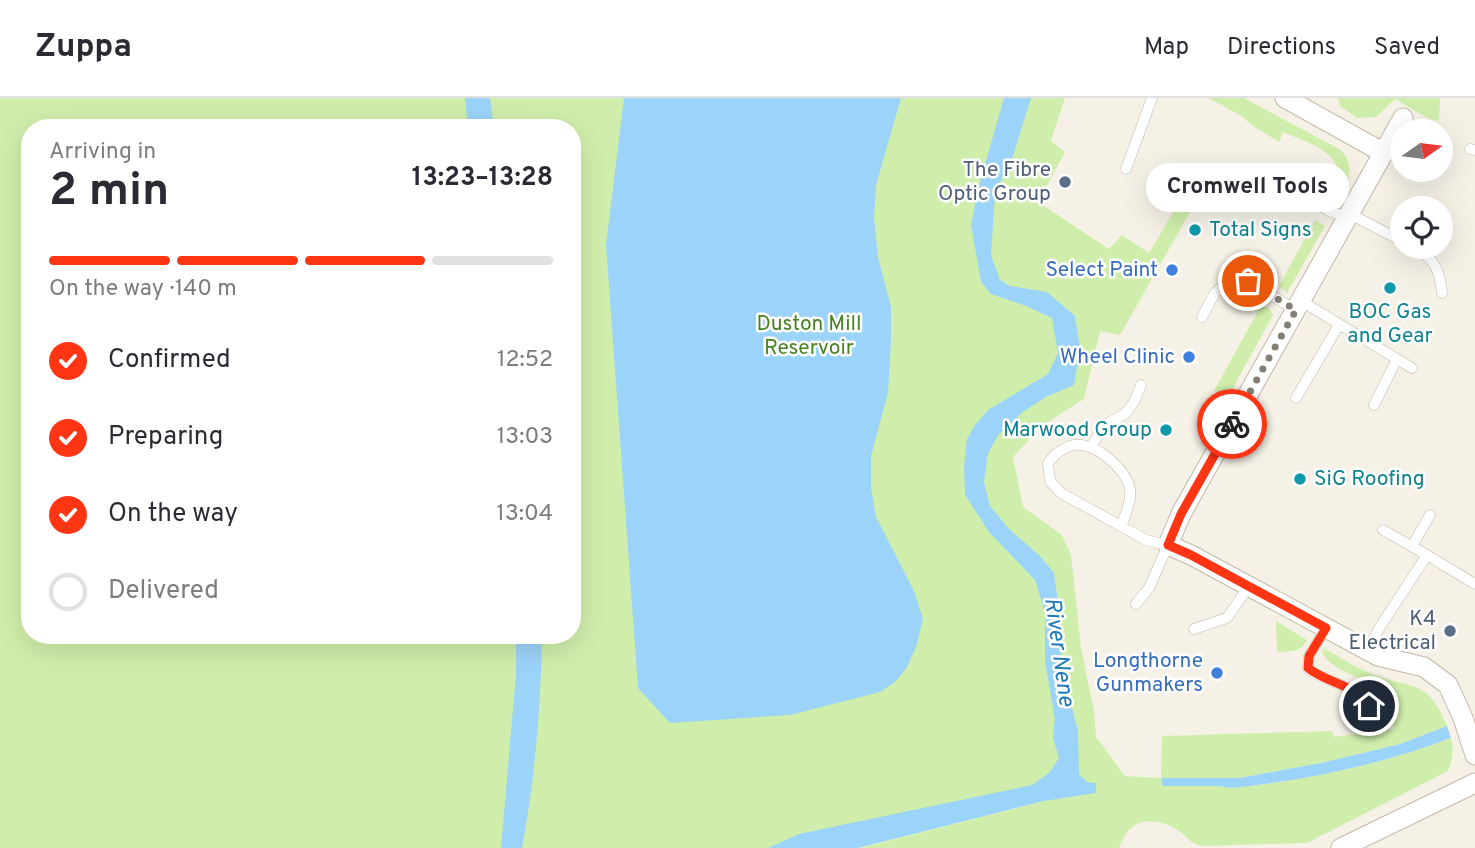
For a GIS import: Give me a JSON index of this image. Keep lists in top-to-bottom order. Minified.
{"water":["River Nene"],"parks":["Duston Mill Reservoir"],"places":["The Fibre Optic Group","Total Signs","Select Paint","Cromwell Tools","BOC Gas and Gear","Wheel Clinic","Marwood Group","SiG Roofing","K4 Electrical","Longthorne Gunmakers"],"north":"right","page":{"header":"Zuppa","nav":["Map","Directions","Saved"],"heading":["2 min","Arriving in","13:23–13:28"],"bubble":"Cromwell Tools","bar":"On the way · 140 m","list":[["Confirmed","12:52"],["Preparing","13:03"],["On the way","13:04"],"Delivered"]}}
